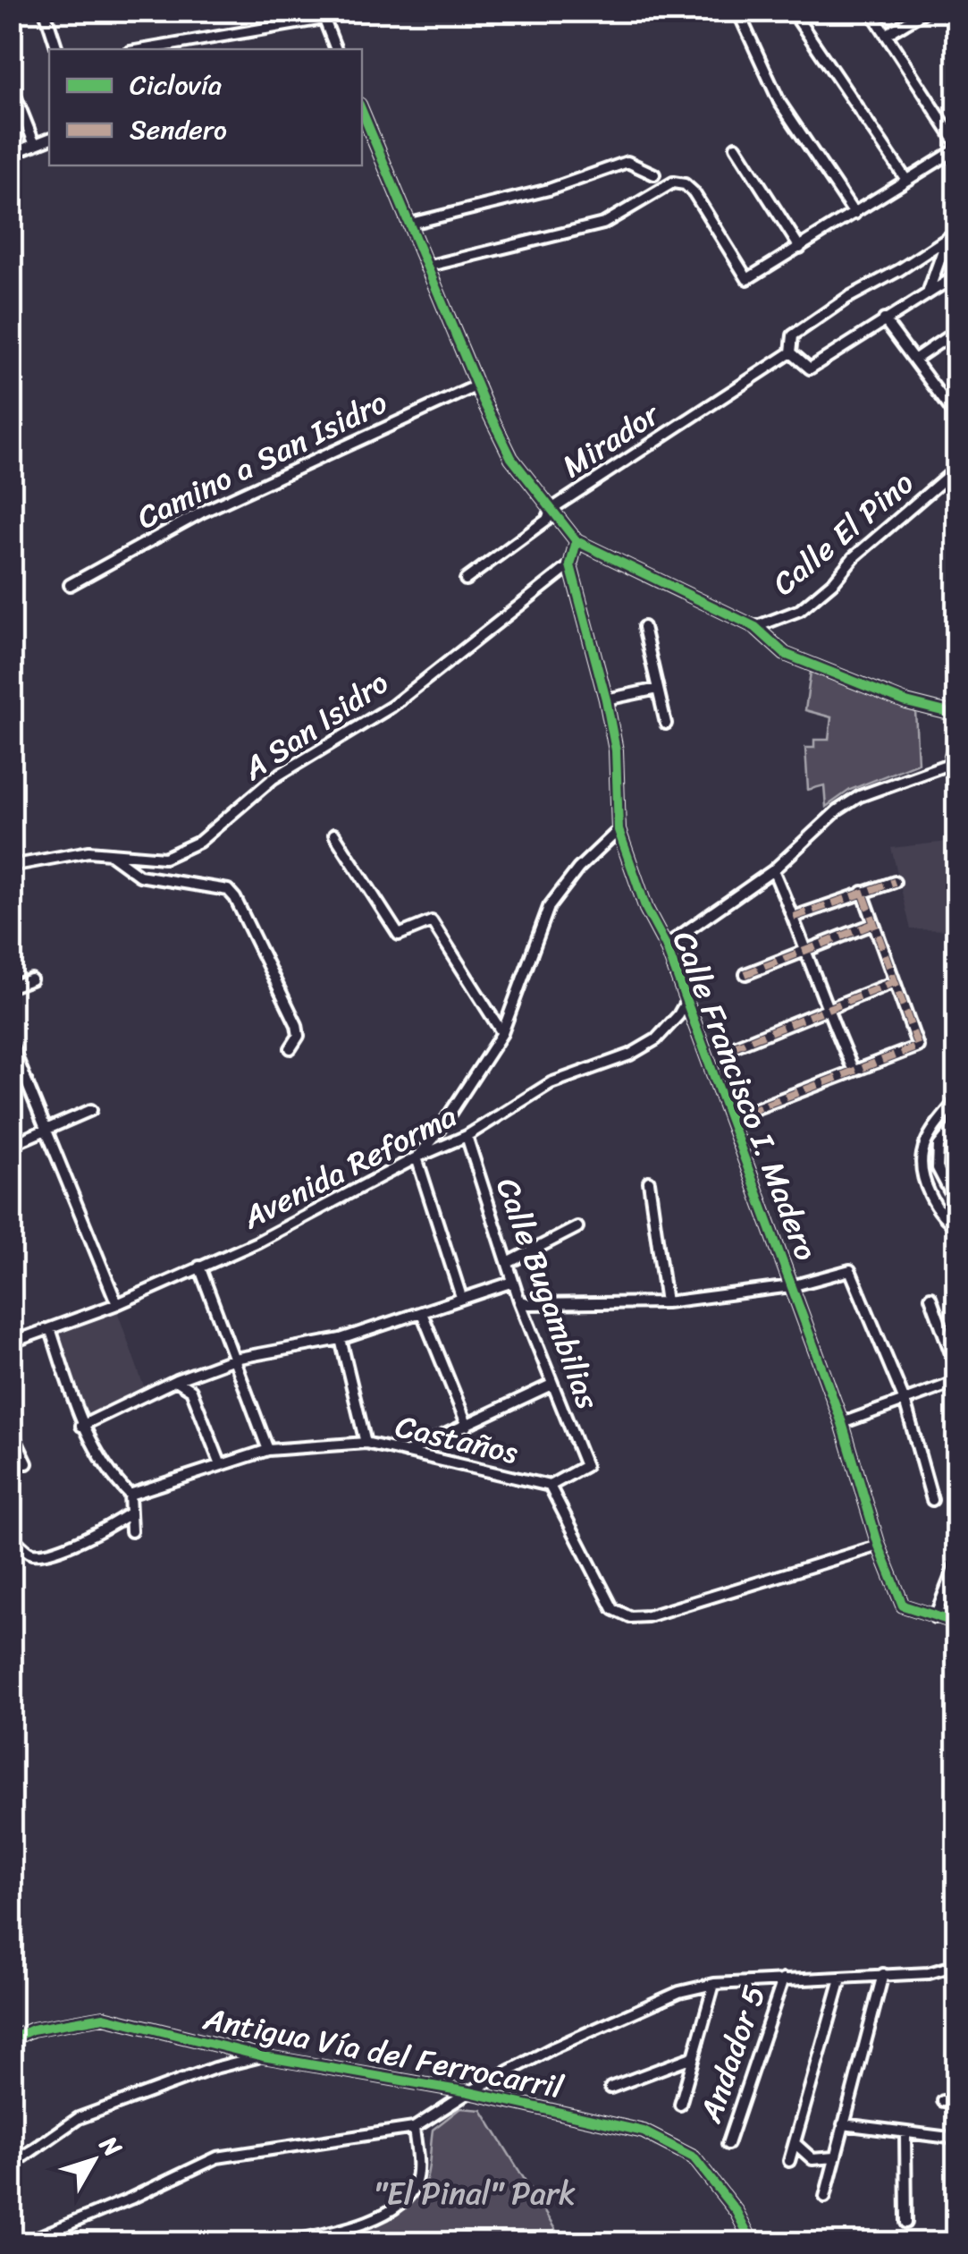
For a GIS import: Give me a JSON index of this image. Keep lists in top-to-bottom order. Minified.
{"streets":{"street":["Mirador","Camino a San Isidro","Calle El Pino","A San Isidro","Calle Francisco I. Madero","Avenida Reforma","Calle Bugambilias","Castaños","Antigua Vía del Ferrocarril","Andador 5"]},"crossings":[["A San Isidro","Calle Francisco I. Madero"],["Calle Francisco I. Madero","Avenida Reforma"],["Calle Francisco I. Madero","Castaños"],["Avenida Reforma","Calle Bugambilias"],["Calle Bugambilias","Castaños"]],"parks":["\"El Pinal\" Park"],"legend":["Ciclovía","Sendero"],"north":"top right"}
